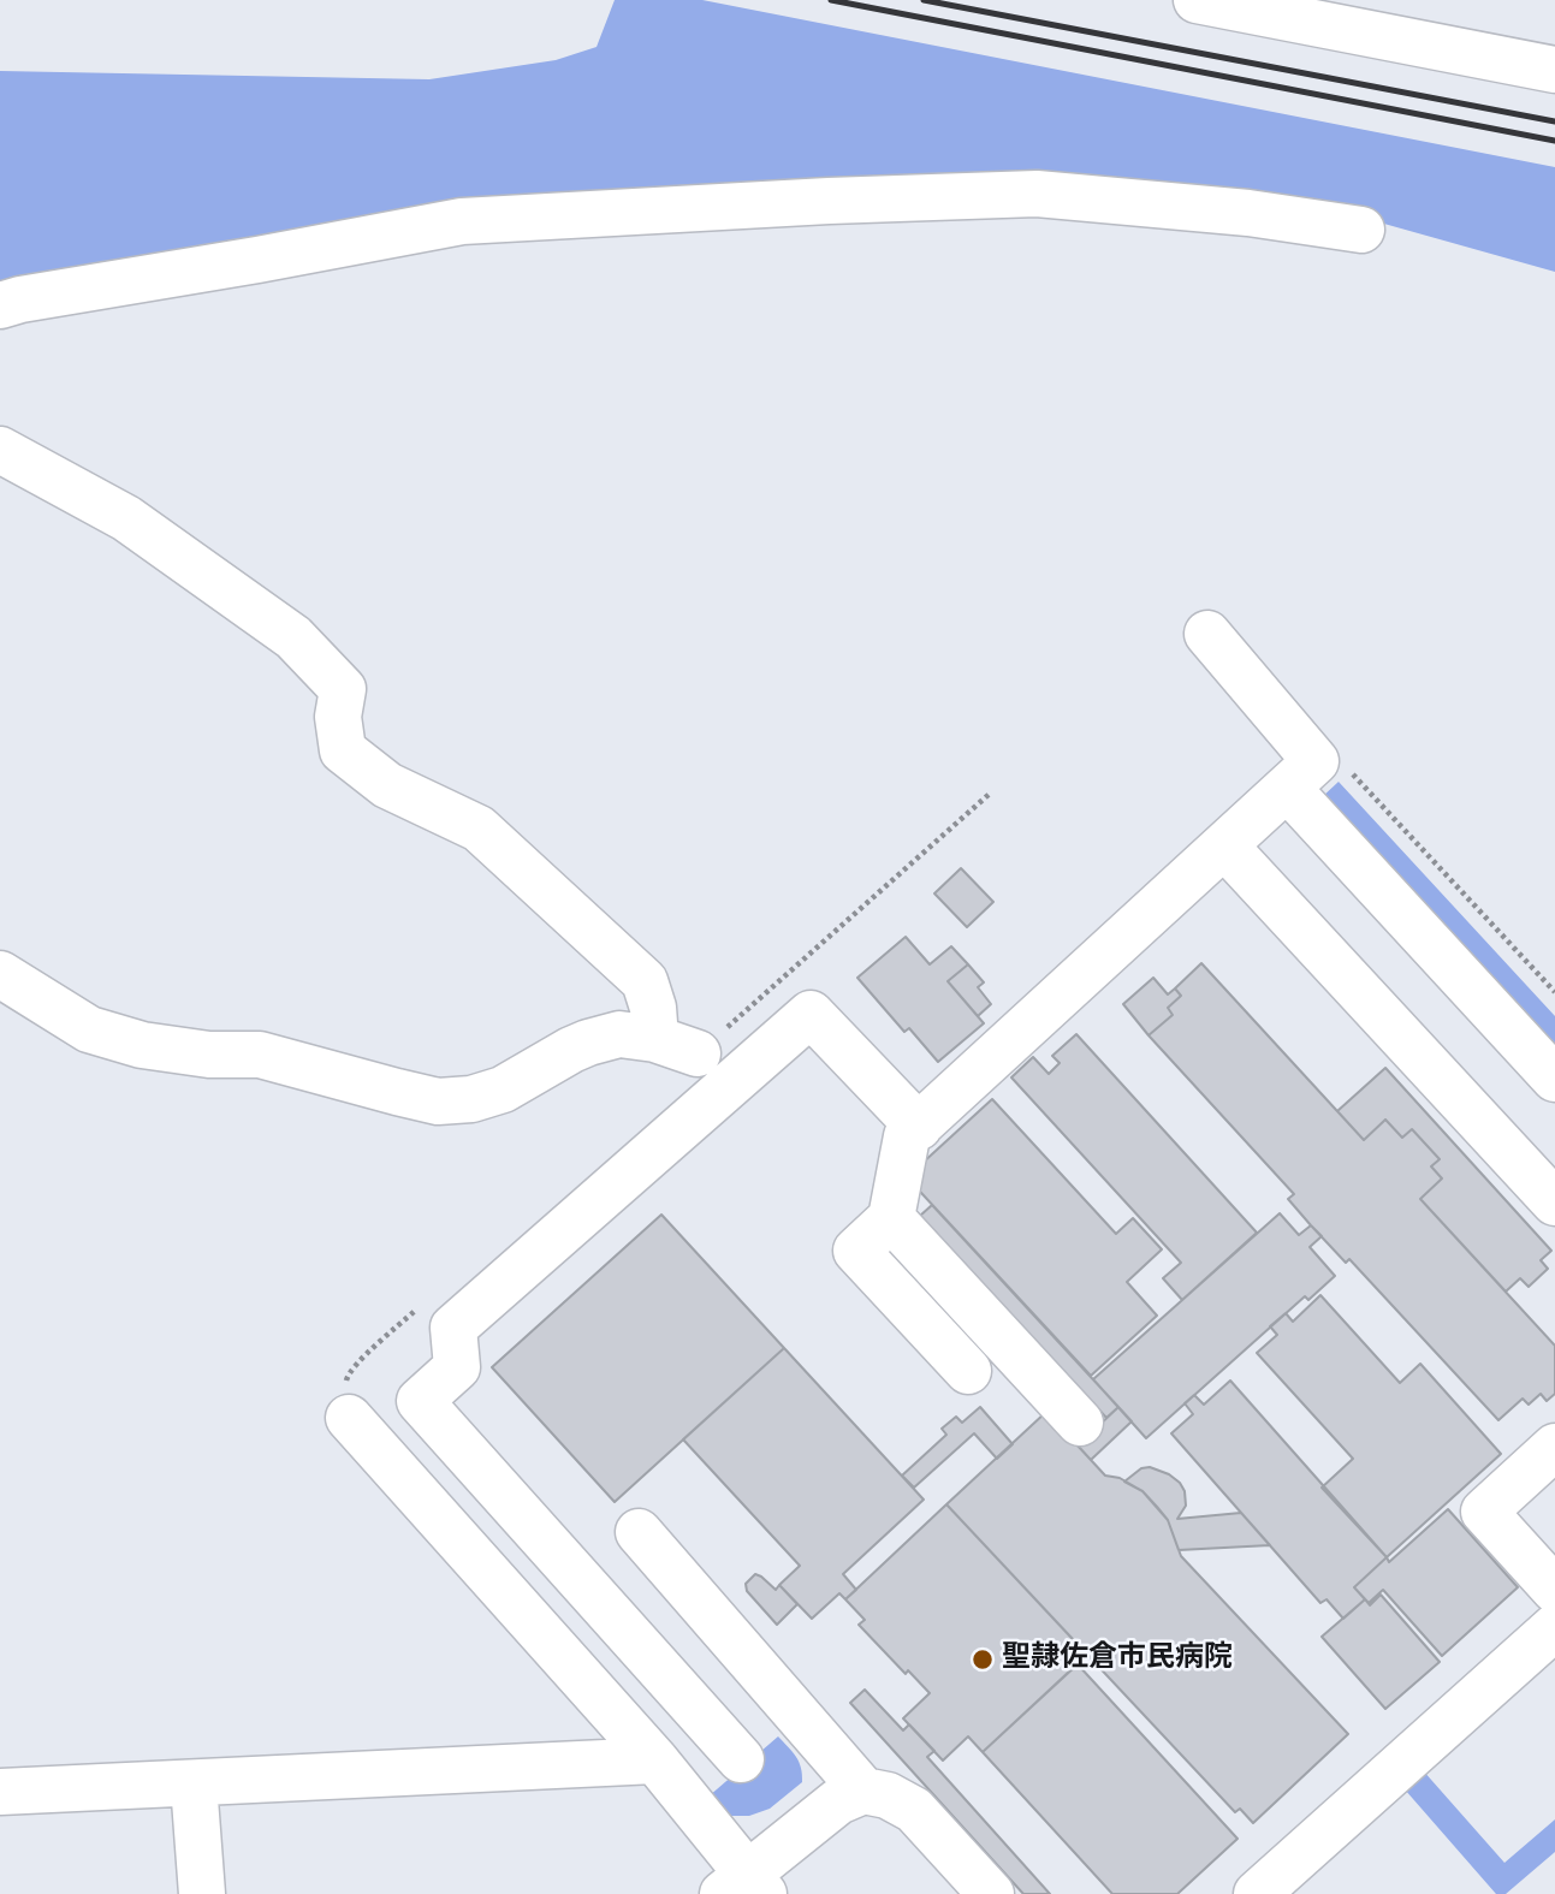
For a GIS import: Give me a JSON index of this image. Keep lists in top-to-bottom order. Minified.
{"places":["聖隷佐倉市民病院"]}
